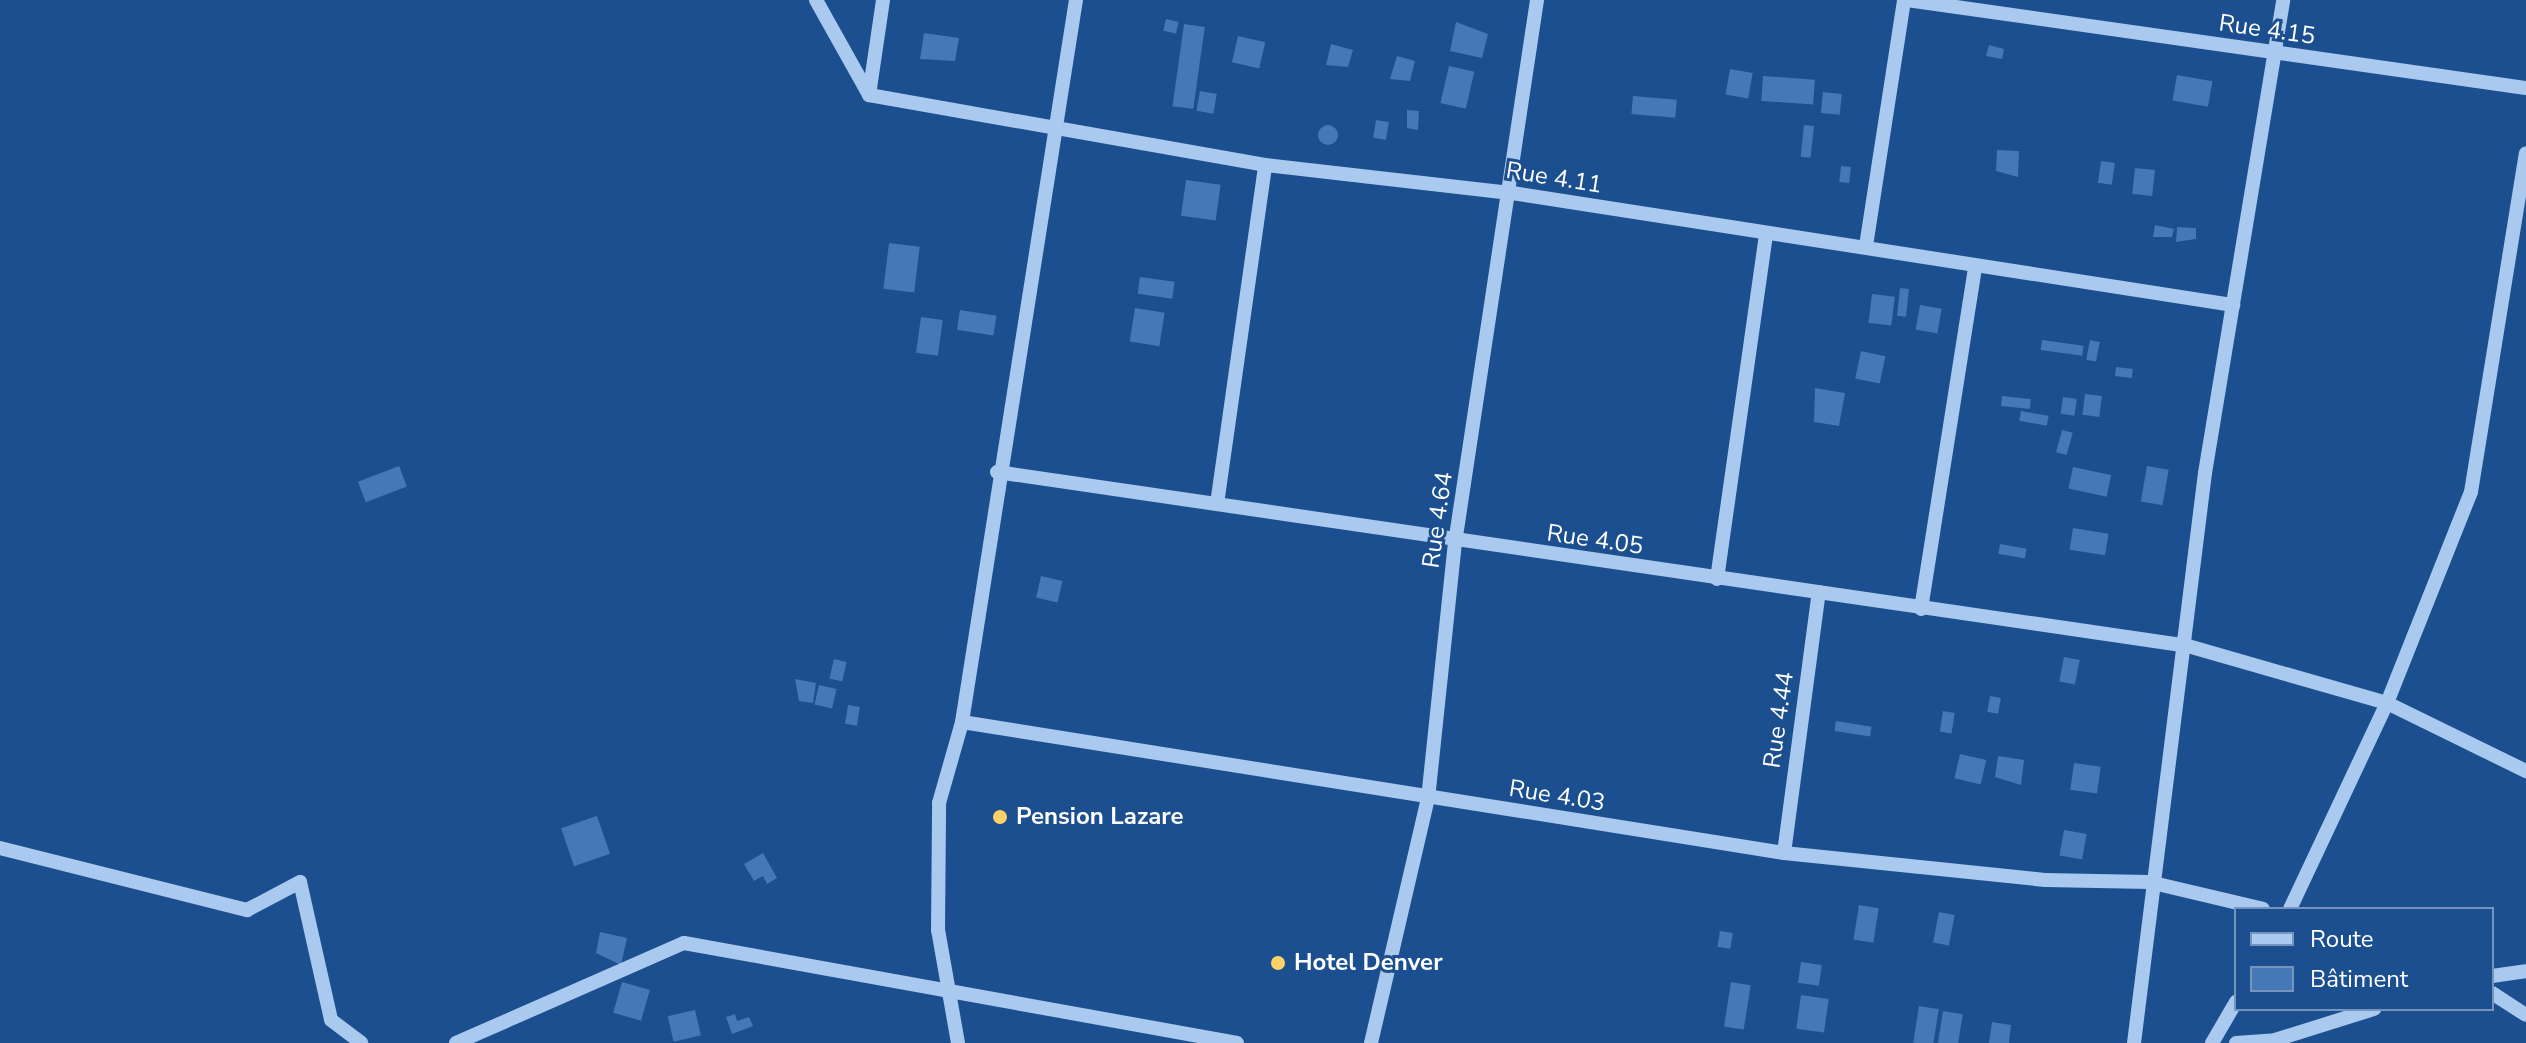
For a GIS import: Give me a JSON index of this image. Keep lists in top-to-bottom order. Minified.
{"streets":{"street":["Rue 4.15","Rue 4.11","Rue 4.64","Rue 4.05","Rue 4.44","Rue 4.03"]},"crossings":[["Rue 4.11","Rue 4.64"],["Rue 4.64","Rue 4.05"],["Rue 4.64","Rue 4.03"],["Rue 4.05","Rue 4.44"],["Rue 4.44","Rue 4.03"]],"places":["Pension Lazare","Hotel Denver"],"legend":["Route","Bâtiment"]}
